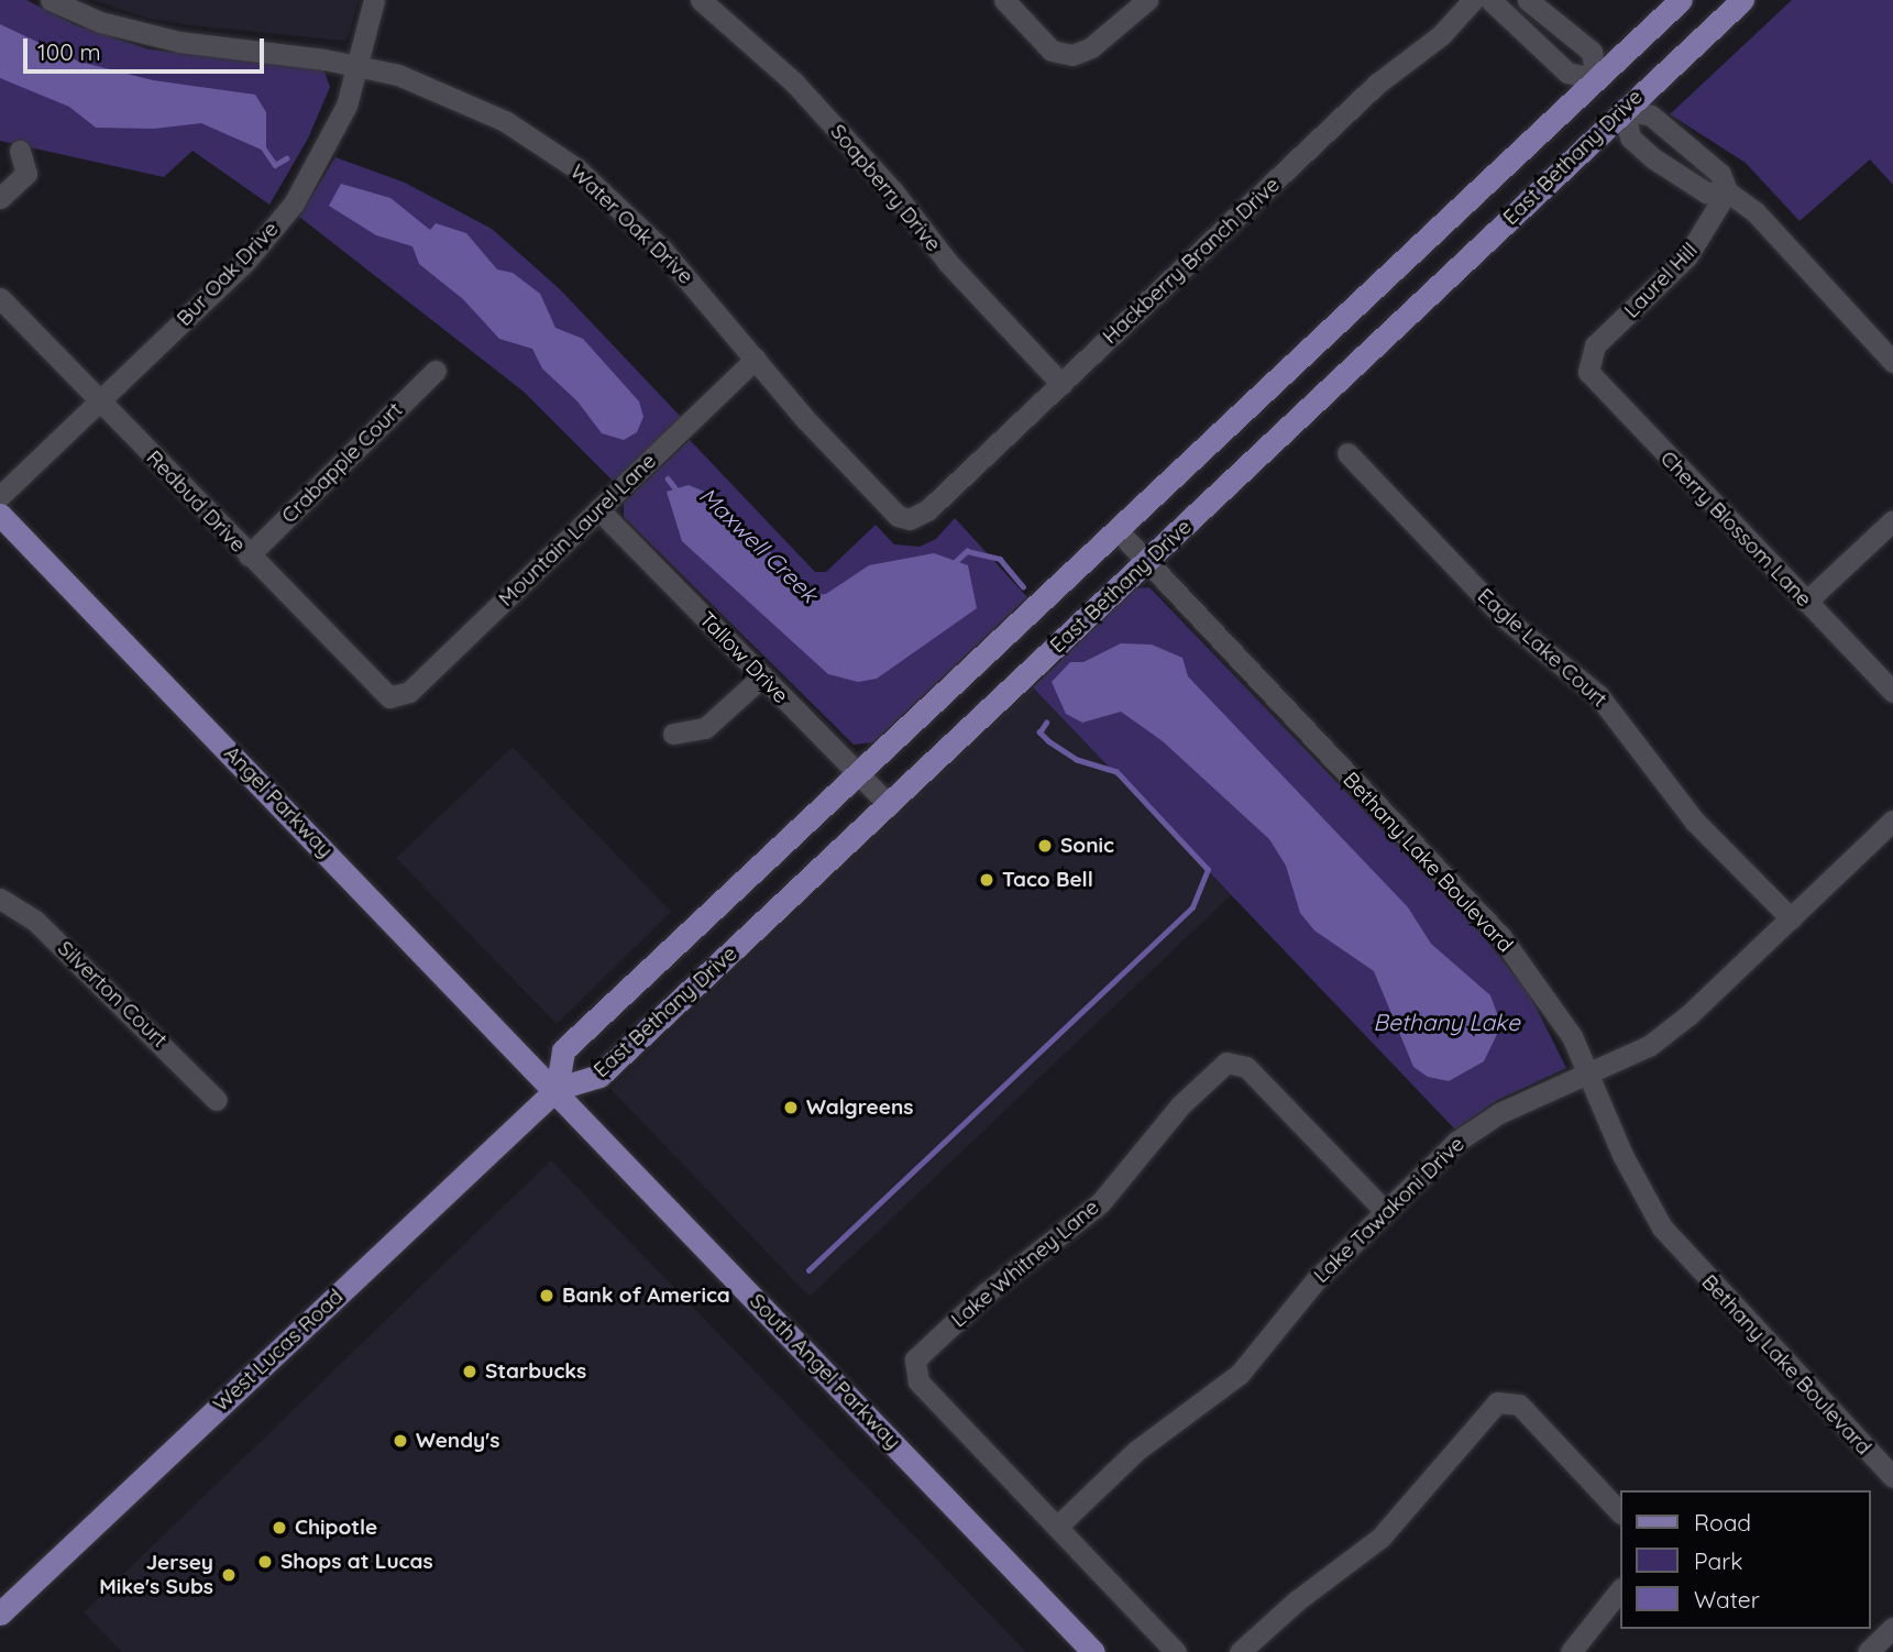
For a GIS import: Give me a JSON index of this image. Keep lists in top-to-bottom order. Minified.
{"streets":{"main road":["East Bethany Drive","Angel Parkway","West Lucas Road","South Angel Parkway"],"street":["Soapberry Drive","Water Oak Drive","Hackberry Branch Drive","Bur Oak Drive","Laurel Hill","Crabapple Court","Redbud Drive","Cherry Blossom Lane","Mountain Laurel Lane","Eagle Lake Court","Tallow Drive","Bethany Lake Boulevard","Silverton Court","Lake Tawakoni Drive","Lake Whitney Lane"]},"crossings":[["East Bethany Drive","Tallow Drive"],["East Bethany Drive","Angel Parkway"],["East Bethany Drive","Bethany Lake Boulevard"],["East Bethany Drive","West Lucas Road"],["East Bethany Drive","South Angel Parkway"],["Soapberry Drive","Hackberry Branch Drive"],["Water Oak Drive","Hackberry Branch Drive"],["Water Oak Drive","Bur Oak Drive"],["Water Oak Drive","Mountain Laurel Lane"],["Bur Oak Drive","Redbud Drive"],["Laurel Hill","Cherry Blossom Lane"],["Crabapple Court","Redbud Drive"],["Redbud Drive","Mountain Laurel Lane"],["Mountain Laurel Lane","Tallow Drive"],["Eagle Lake Court","Lake Tawakoni Drive"],["Angel Parkway","West Lucas Road"],["Angel Parkway","South Angel Parkway"],["Bethany Lake Boulevard","Lake Tawakoni Drive"],["Lake Tawakoni Drive","Lake Whitney Lane"],["West Lucas Road","South Angel Parkway"]],"water":["Maxwell Creek","Bethany Lake"],"places":["Sonic","Taco Bell","Walgreens","Bank of America","Starbucks","Wendy's","Chipotle","Shops at Lucas","Jersey Mike's Subs"],"legend":["Road","Park","Water"],"scale_bar":"100 m"}
